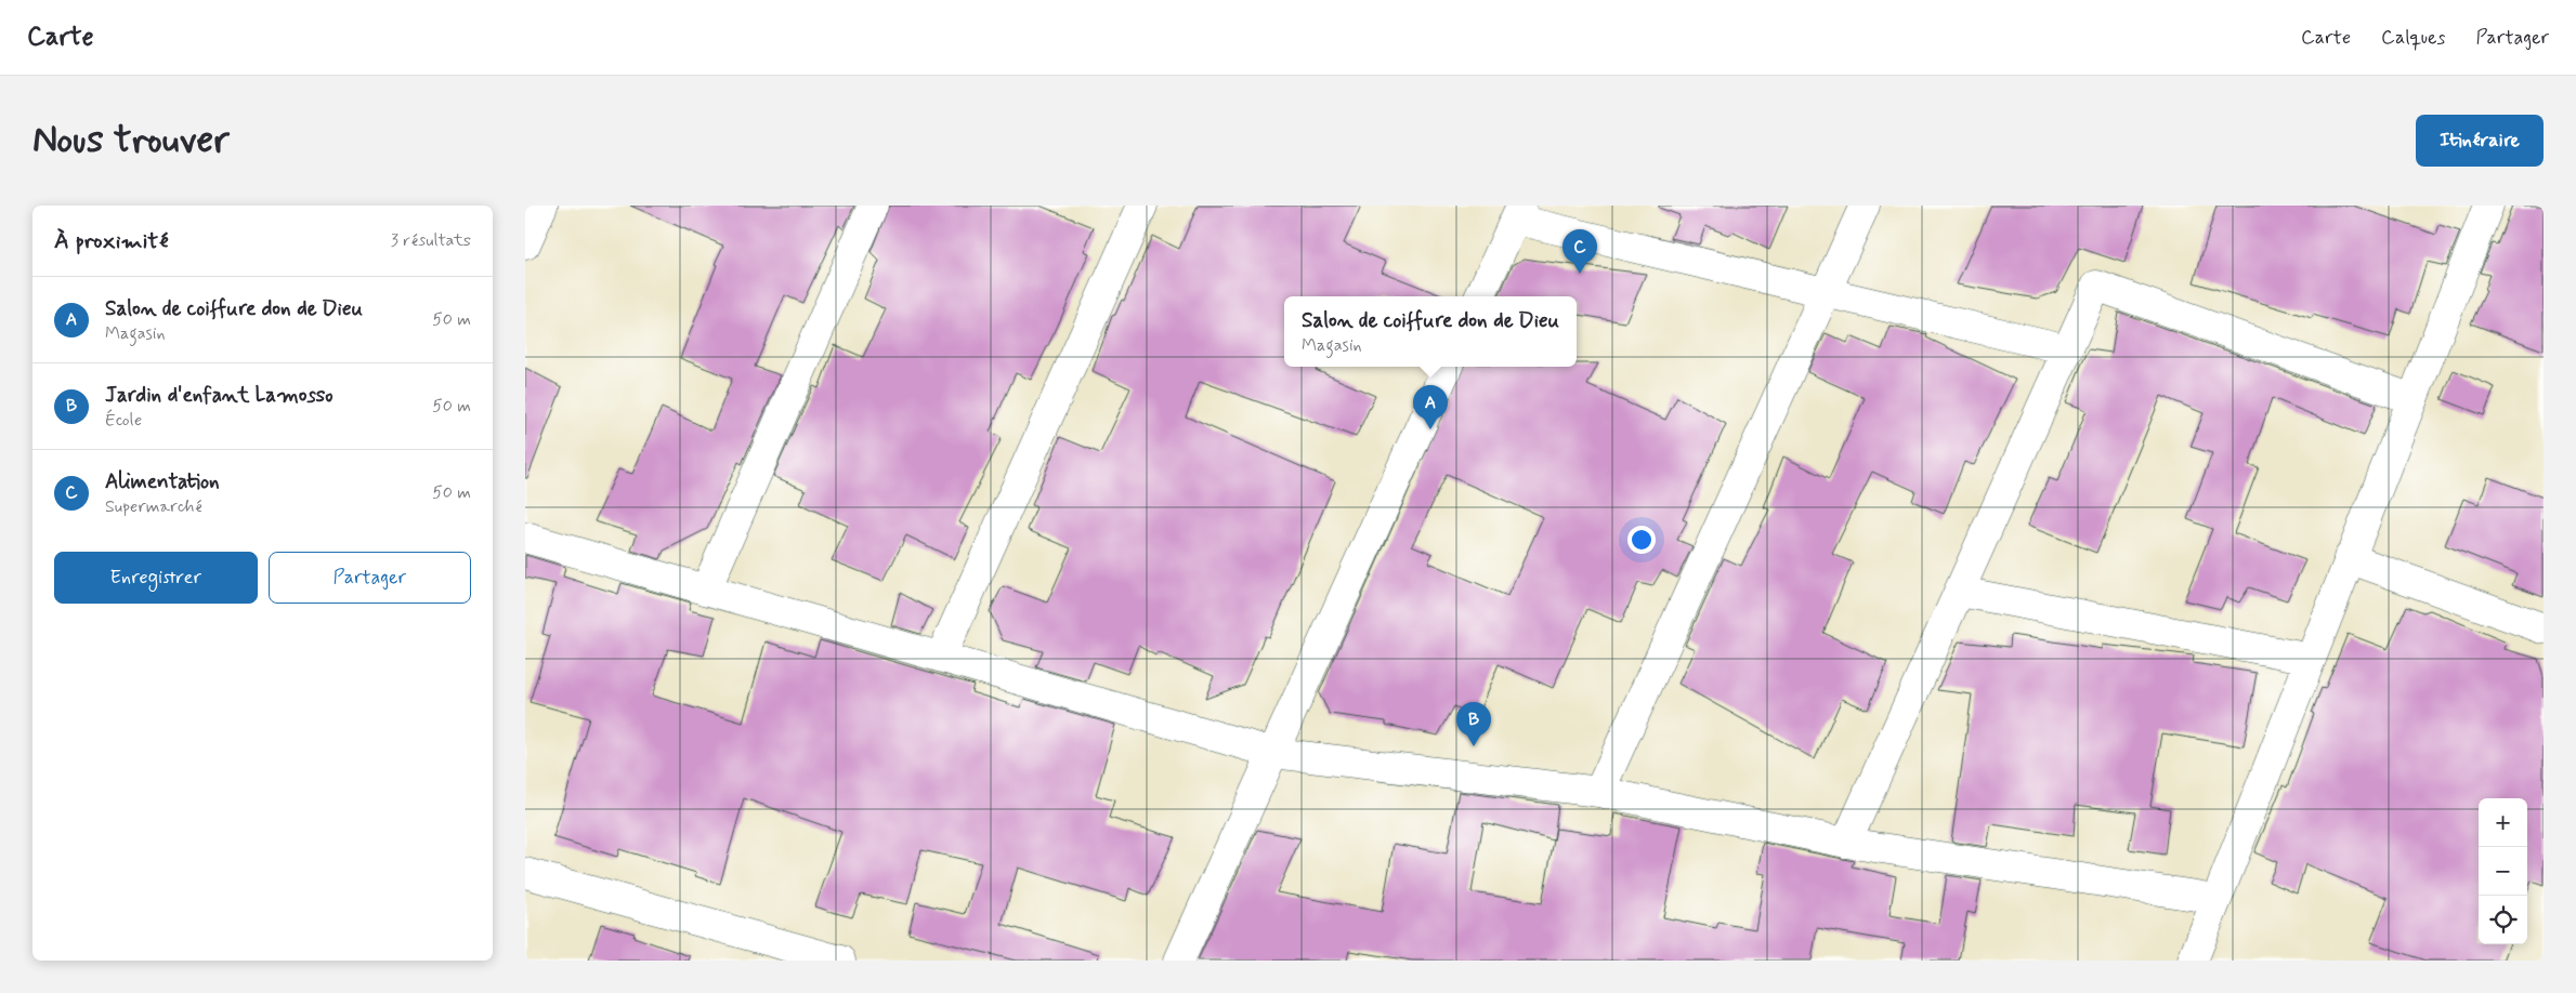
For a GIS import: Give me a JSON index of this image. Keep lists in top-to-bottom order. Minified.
{"page":{"header":"Carte","nav":["Carte","Calques","Partager"],"buttons":["Itinéraire",["Enregistrer","Partager"]],"title":"Nous trouver","heading":["À proximité","3 résultats"],"pins":["C","A","B"],"list":[{"mark":"A","name":"Salon de coiffure don de Dieu","note":"Magasin","value":"50 m"},{"mark":"B","name":"Jardin d'enfant Lamosso","note":"École","value":"50 m"},{"mark":"C","name":"Alimentation","note":"Supermarché","value":"50 m"}],"popup":["Salon de coiffure don de Dieu","Magasin"],"map_buttons":["+","−"]}}
